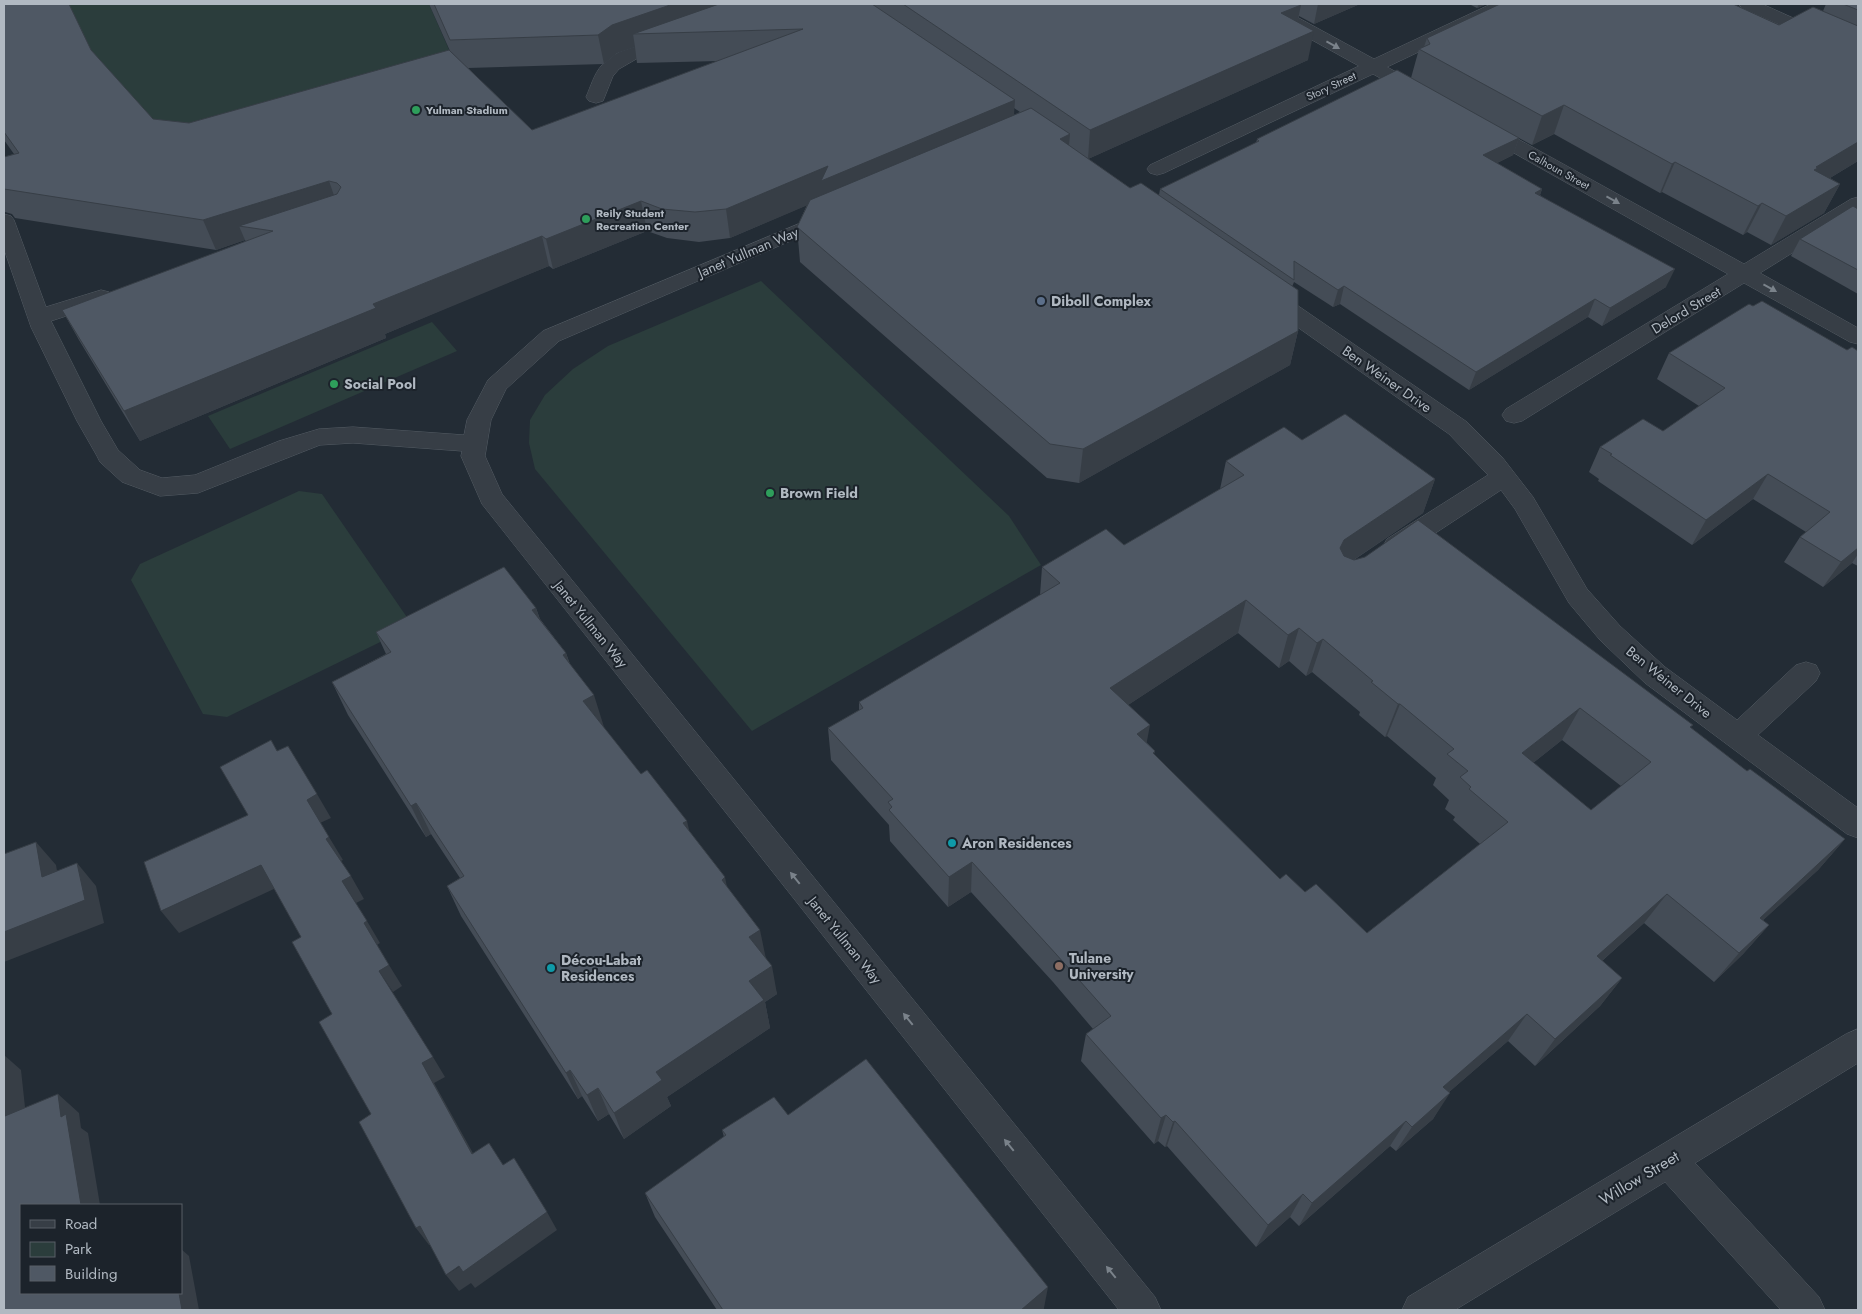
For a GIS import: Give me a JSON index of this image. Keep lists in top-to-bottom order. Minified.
{"streets":{"street":["Story Street","Calhoun Street","Janet Yullman Way","Delord Street","Ben Weiner Drive","Willow Street"]},"crossings":[["Calhoun Street","Delord Street"]],"one_way":["Calhoun Street","Janet Yullman Way"],"places":["Yulman Stadium","Reily Student Recreation Center","Diboll Complex","Social Pool","Brown Field","Aron Residences","Tulane University","Décou-Labat Residences"],"legend":["Road","Park","Building"]}
